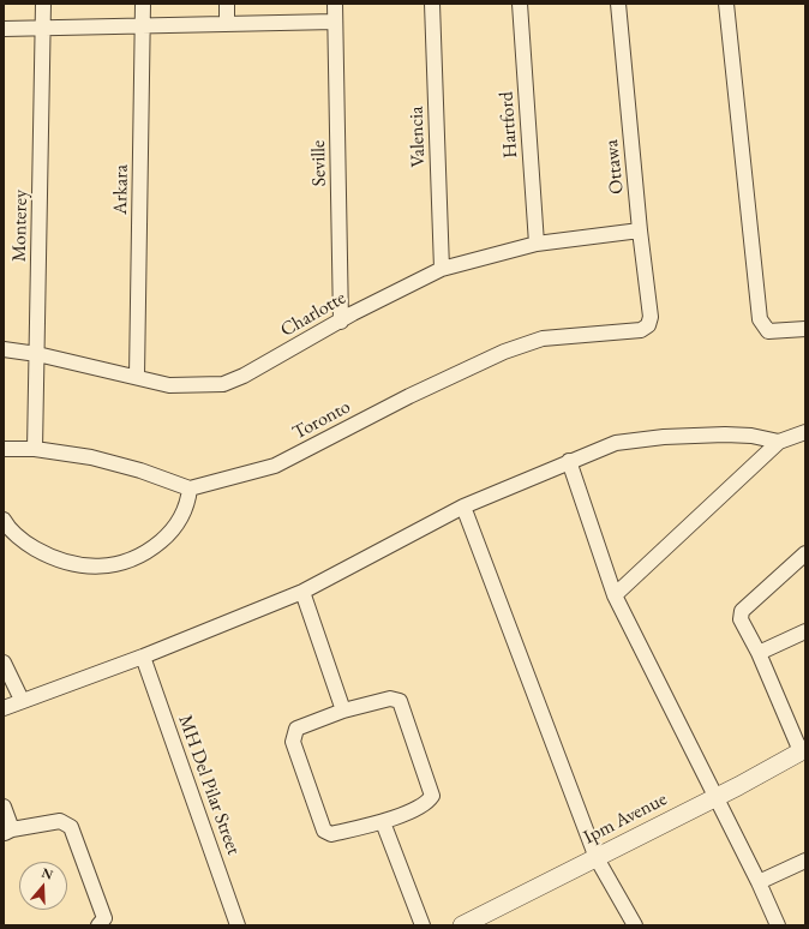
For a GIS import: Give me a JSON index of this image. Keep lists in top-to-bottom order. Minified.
{"streets":{"street":["Hartford","Valencia","Seville","Ottawa","Arkara","Monterey","Charlotte","Toronto","MH Del Pilar Street","Ipm Avenue"]},"crossings":[["Hartford","Charlotte"],["Valencia","Charlotte"],["Seville","Charlotte"],["Ottawa","Charlotte"],["Ottawa","Toronto"],["Arkara","Charlotte"],["Monterey","Charlotte"]],"north":"top"}
